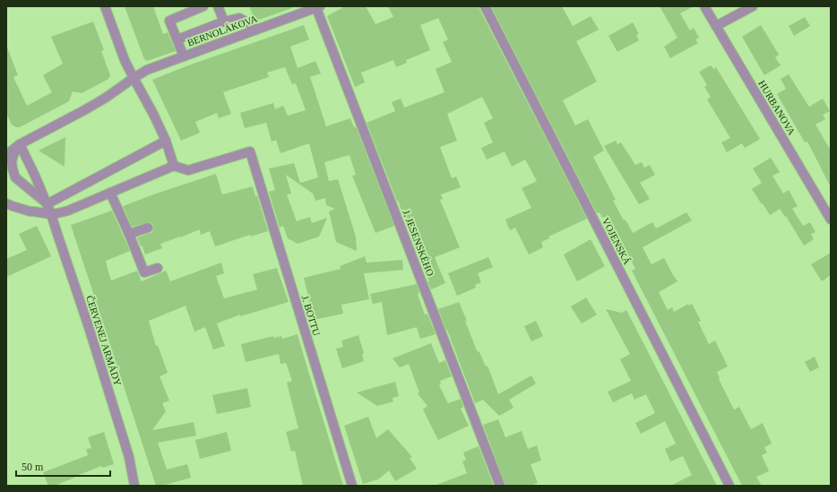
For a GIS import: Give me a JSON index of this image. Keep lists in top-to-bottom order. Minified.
{"streets":{"street":["BERNOLÁKOVA","HURBANOVA","VOJENSKÁ","J. JESENSKÉHO","J. BOTTU","ČERVENEJ ARMÁDY"]},"crossings":[["BERNOLÁKOVA","J. JESENSKÉHO"],["BERNOLÁKOVA","ČERVENEJ ARMÁDY"]],"scale_bar":"50 m"}
